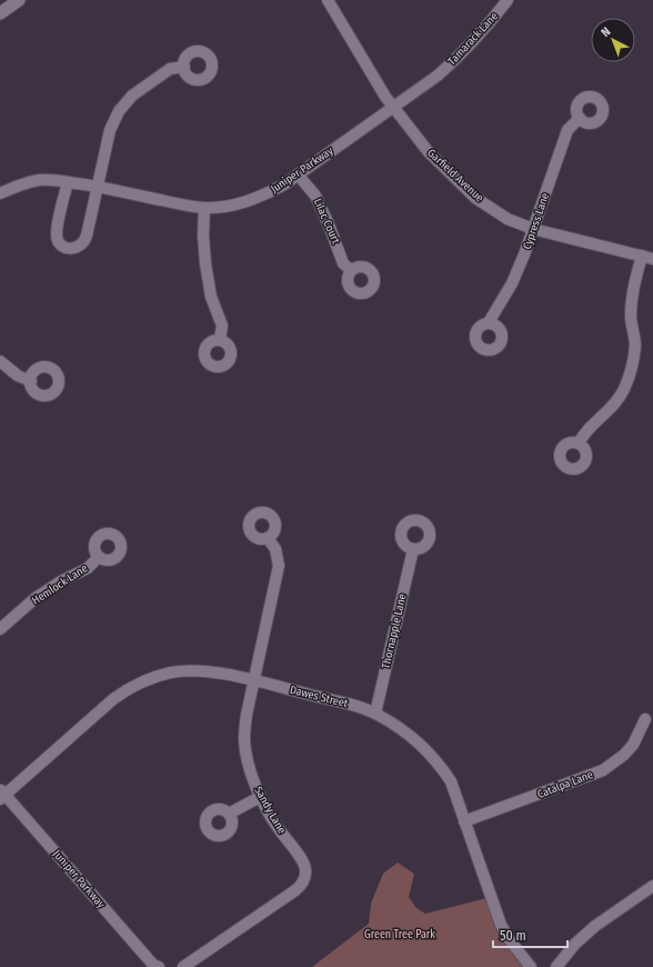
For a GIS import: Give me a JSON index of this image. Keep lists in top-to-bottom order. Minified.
{"streets":{"street":["Tamarack Lane","Juniper Parkway","Garfield Avenue","Lilac Court","Cypress Lane","Hemlock Lane","Thornapple Lane","Dawes Street","Catalpa Lane","Sandy Lane"]},"crossings":[["Tamarack Lane","Juniper Parkway"],["Tamarack Lane","Garfield Avenue"],["Juniper Parkway","Garfield Avenue"],["Juniper Parkway","Lilac Court"],["Juniper Parkway","Dawes Street"],["Garfield Avenue","Cypress Lane"],["Thornapple Lane","Dawes Street"],["Dawes Street","Catalpa Lane"],["Dawes Street","Sandy Lane"]],"parks":["Green Tree Park"],"scale_bar":"50 m","north":"top left"}
